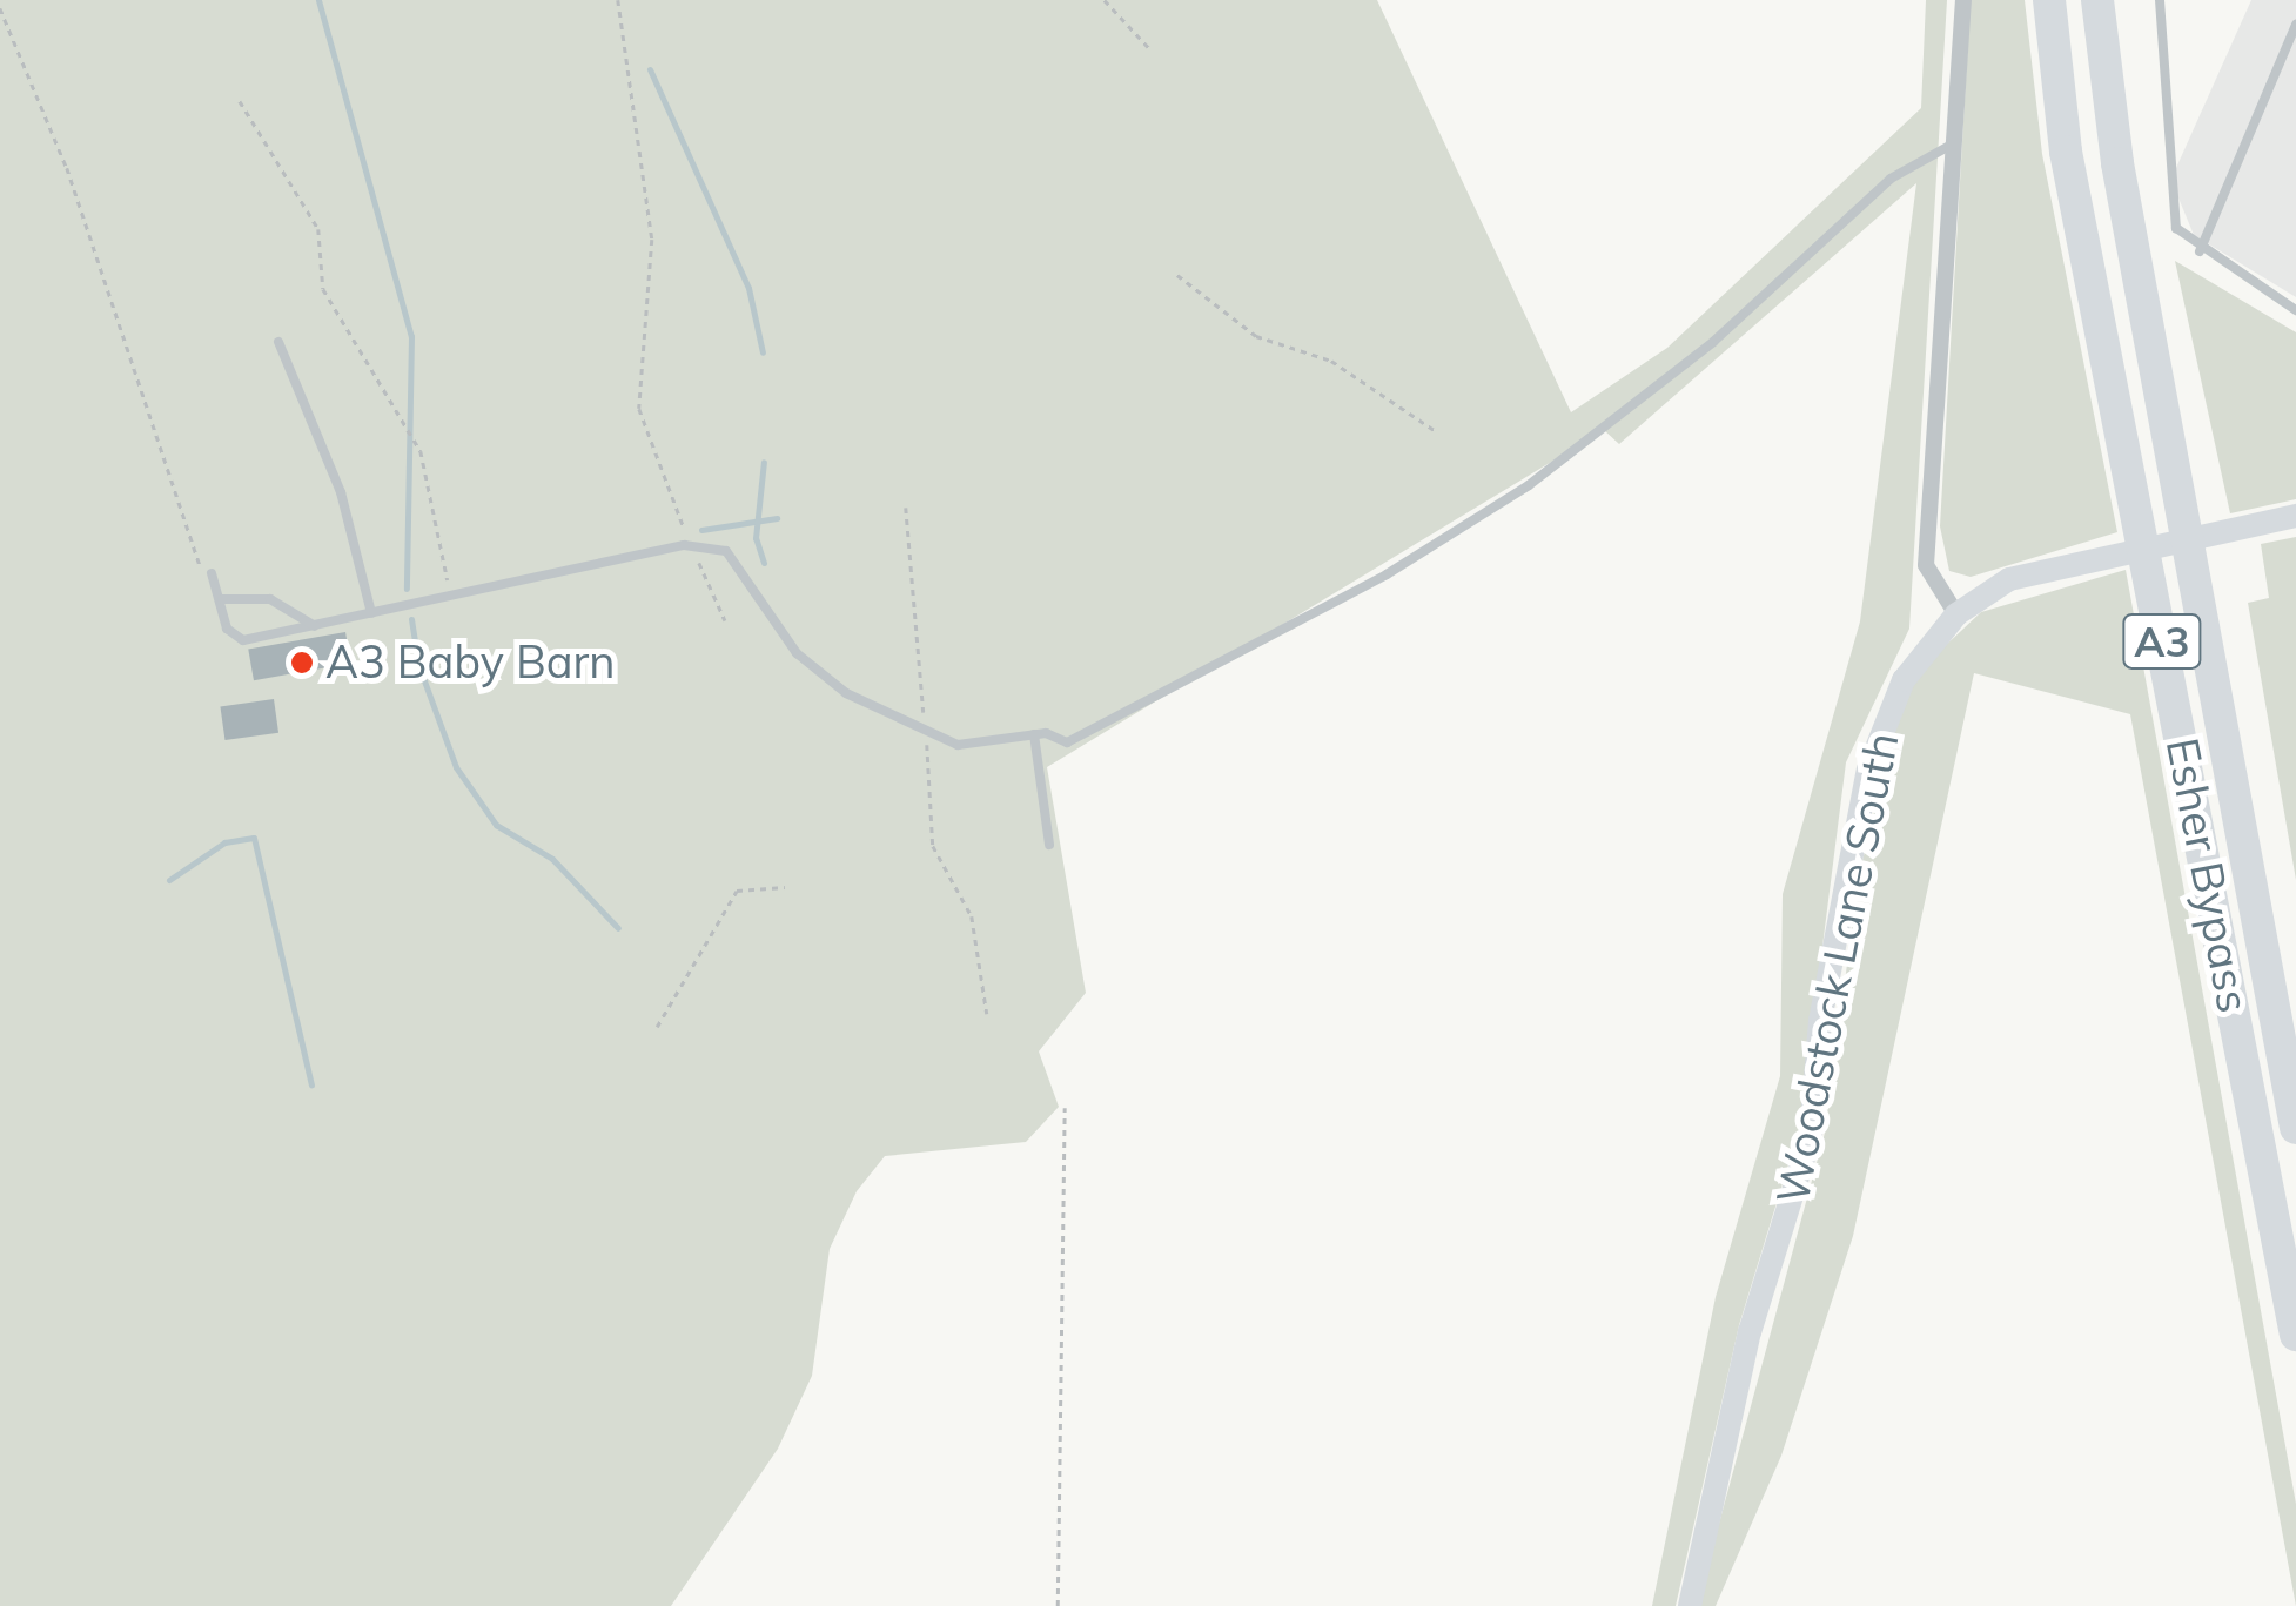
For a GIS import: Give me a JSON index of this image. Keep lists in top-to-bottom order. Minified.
{"streets":{"highway":["A3","Esher Bypass"],"street":["Woodstock Lane South"]},"places":["A3 Baby Barn"]}
